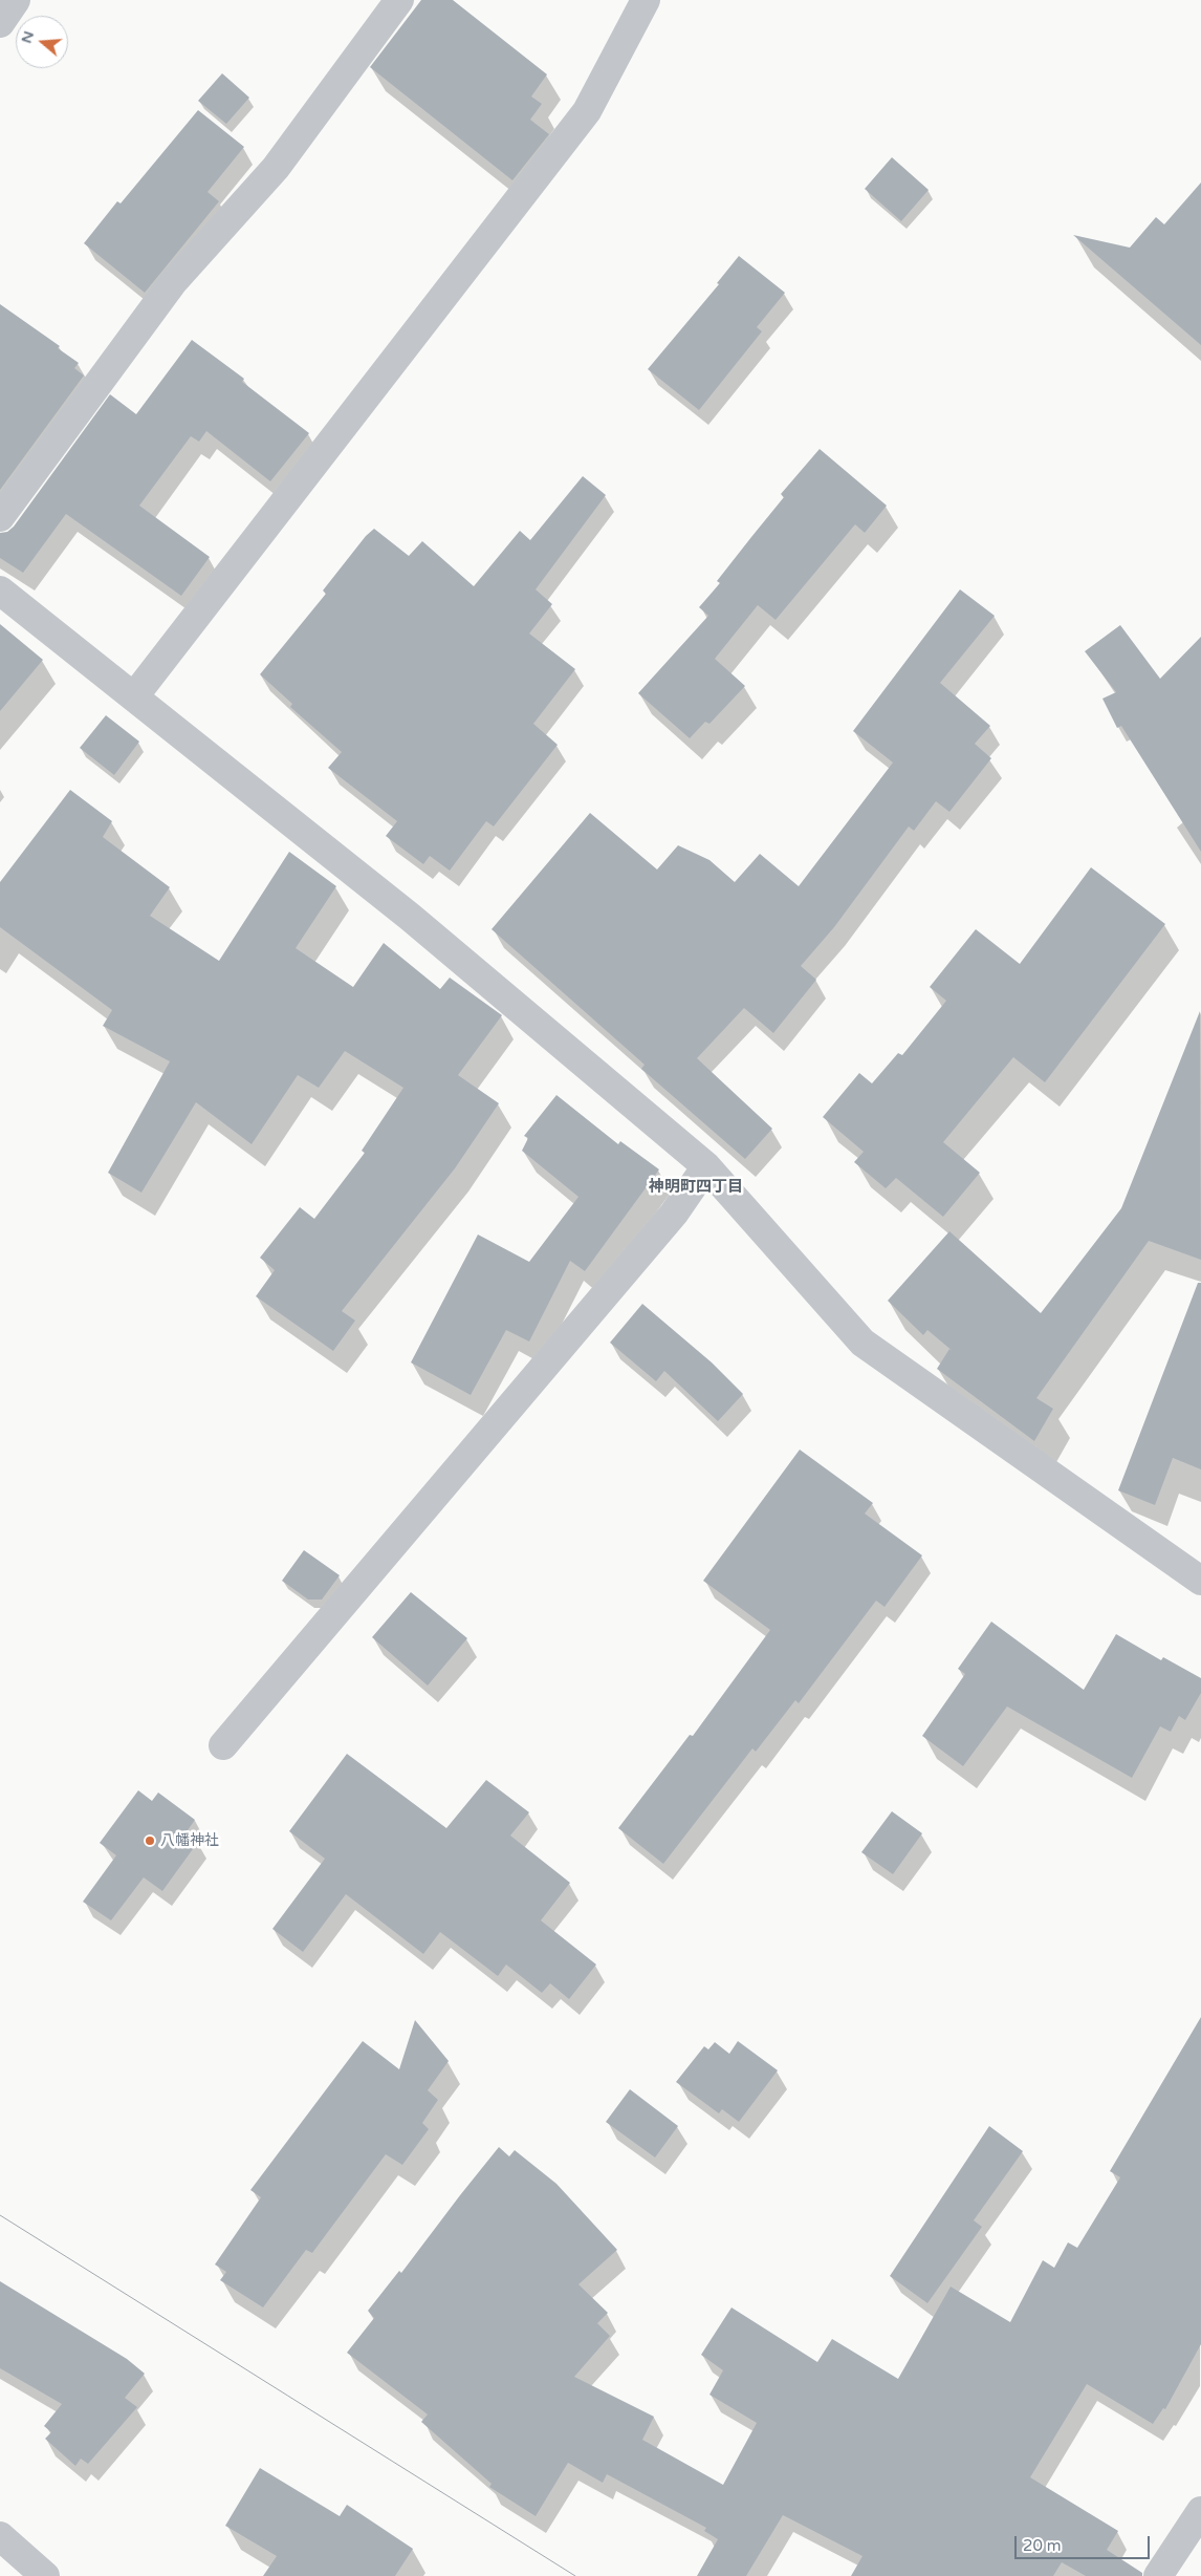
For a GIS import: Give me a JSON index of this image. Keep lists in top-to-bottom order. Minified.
{"districts":["神明町四丁目"],"places":["八幡神社"],"scale_bar":"20 m","north":"left"}
